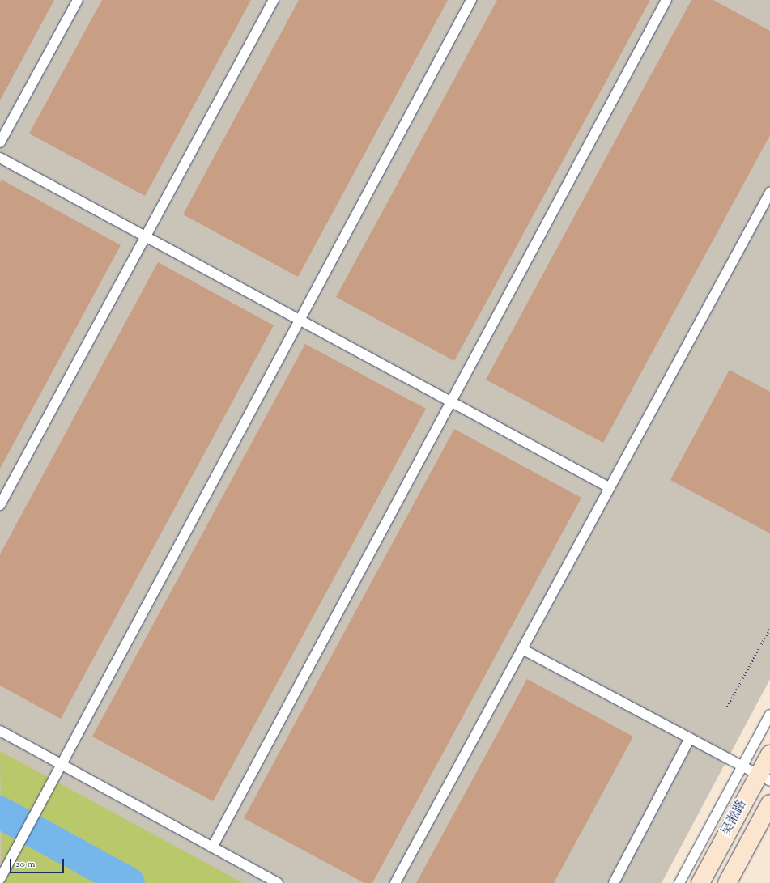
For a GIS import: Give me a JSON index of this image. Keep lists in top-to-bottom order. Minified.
{"streets":{"main road":["吴淞路"]},"scale_bar":"20 m"}
